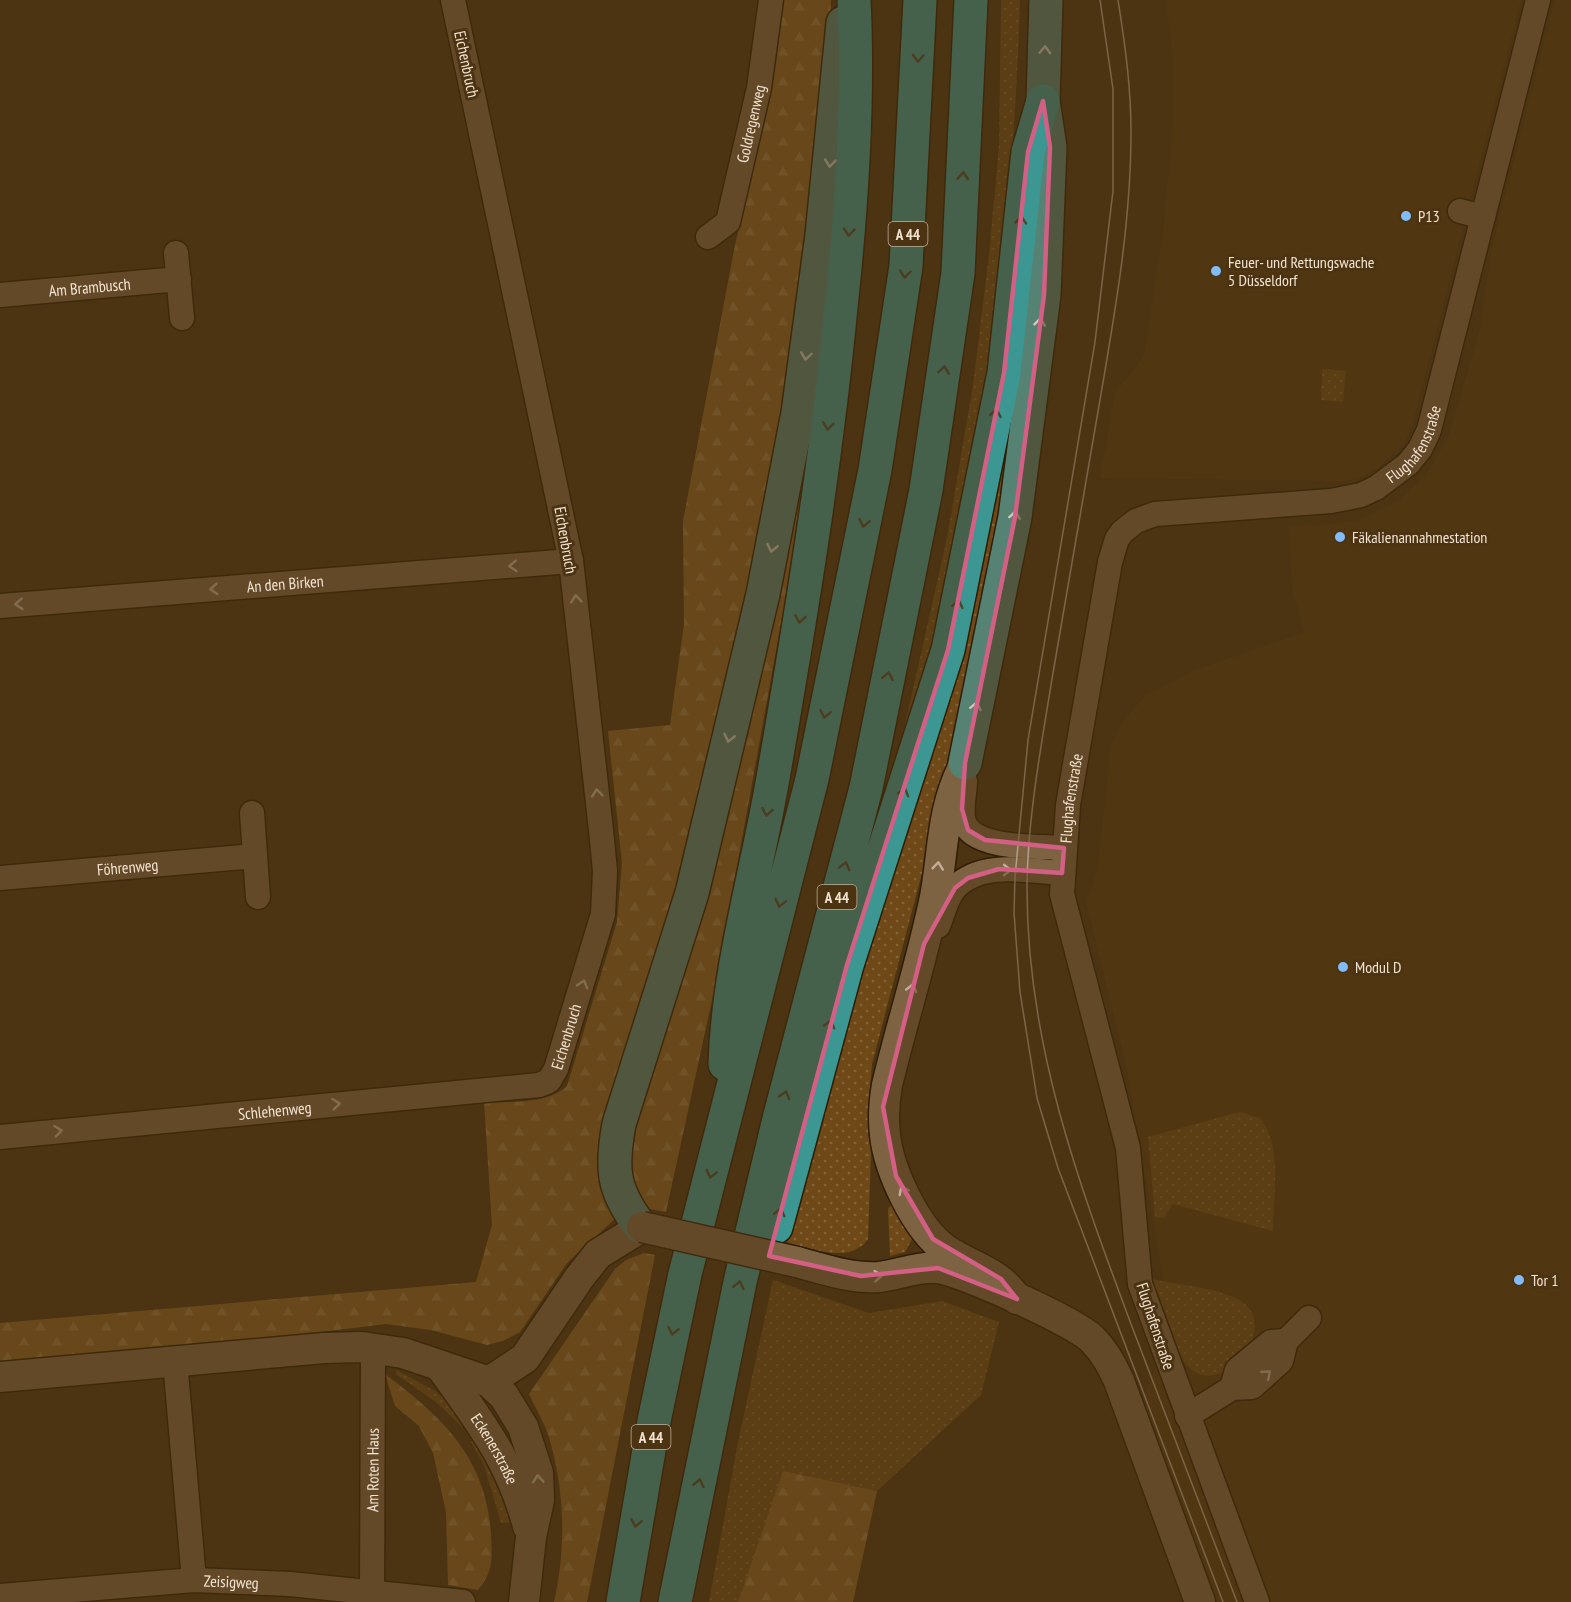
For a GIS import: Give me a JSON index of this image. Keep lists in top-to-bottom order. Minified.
{"streets":{"highway":["A 44"],"street":["Eichenbruch","Goldregenweg","Am Brambusch","Flughafenstraße","An den Birken","Föhrenweg","Schlehenweg","Eckenerstraße","Am Roten Haus","Zeisigweg"]},"crossings":[["Eichenbruch","An den Birken"],["Eichenbruch","Schlehenweg"],["Am Roten Haus","Zeisigweg"]],"one_way":["Eichenbruch","An den Birken","Schlehenweg"],"places":["P13","Feuer- und Rettungswache 5 Düsseldorf","Fäkalienannahmestation","Modul D","Tor 1"]}
